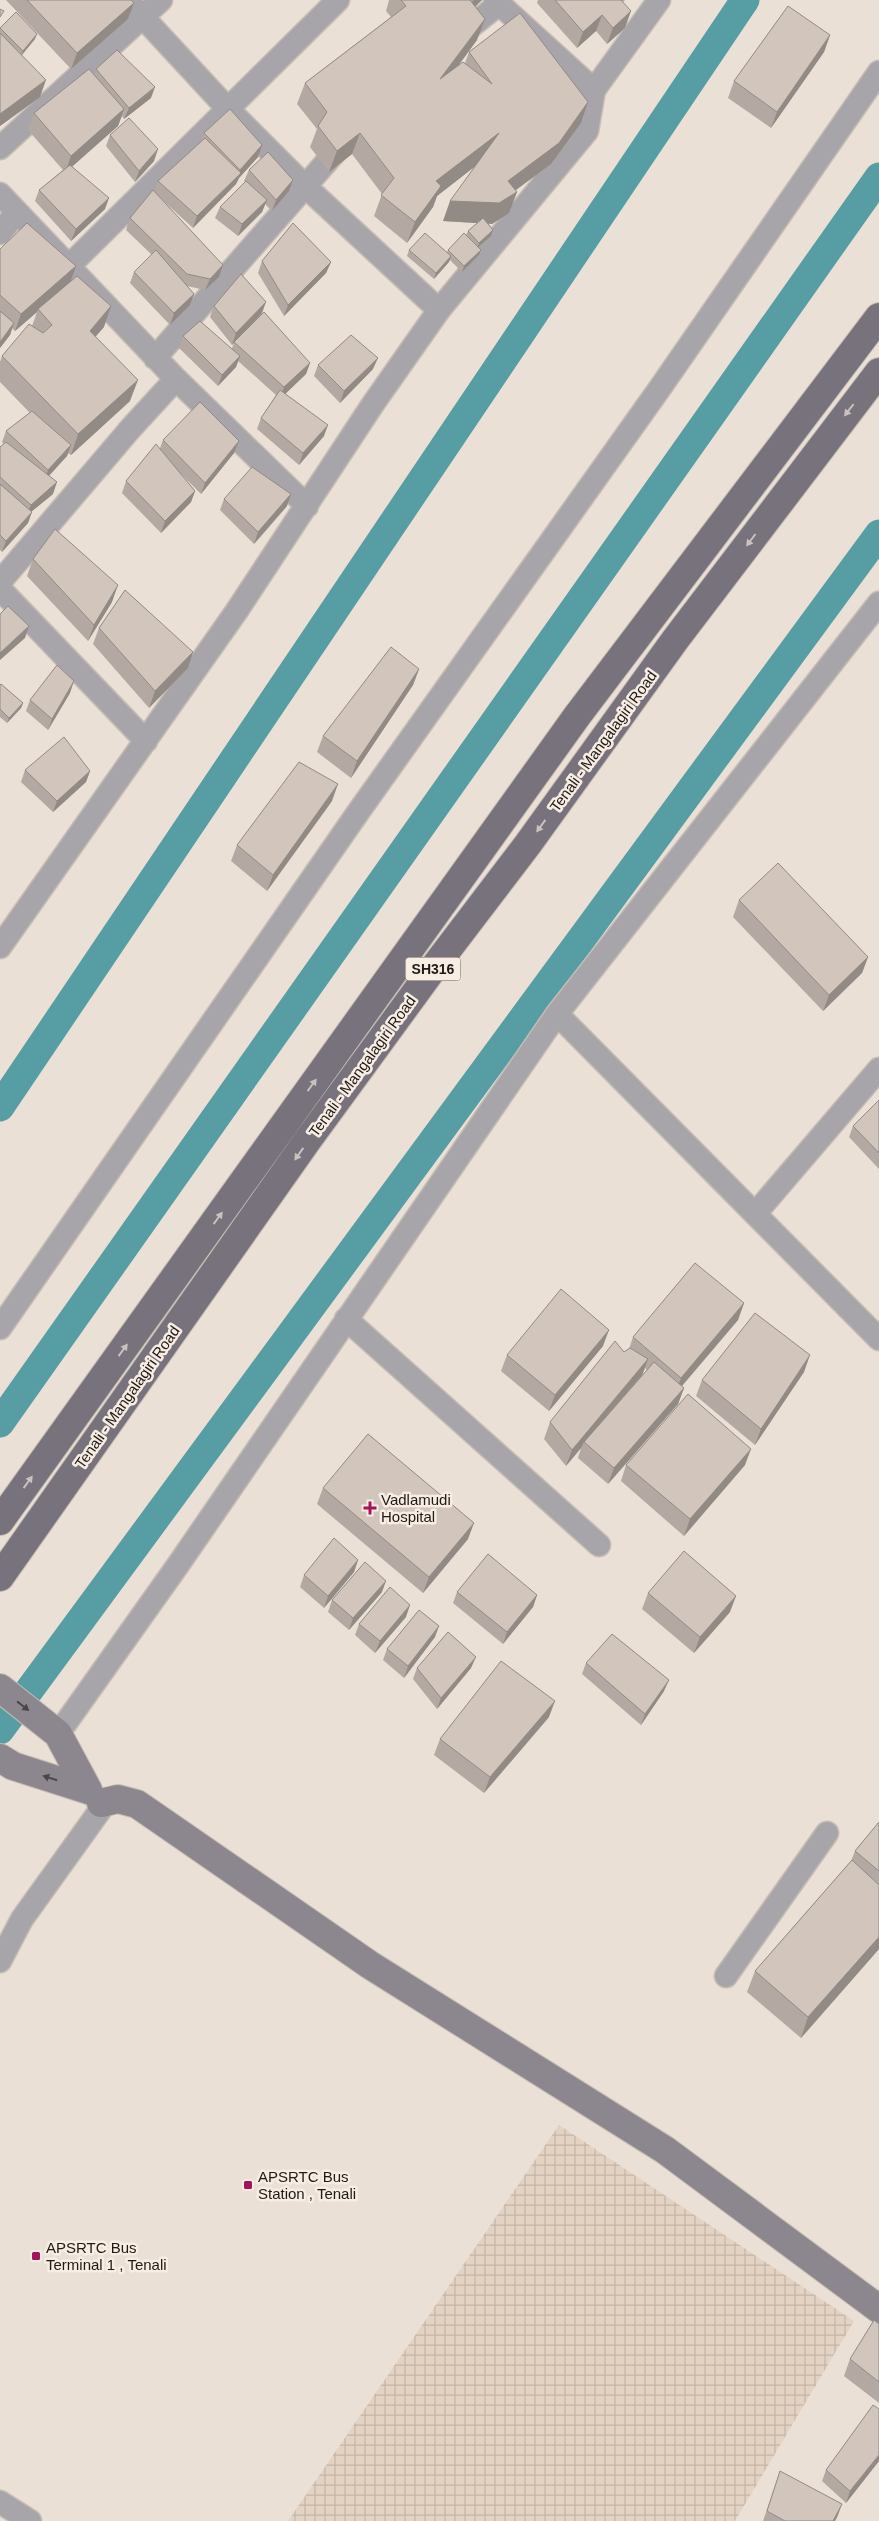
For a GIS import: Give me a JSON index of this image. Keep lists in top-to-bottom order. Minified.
{"streets":{"main road":["Tenali - Mangalagiri Road","SH316"]},"places":{"health":["Vadlamudi Hospital"],"transit":["APSRTC Bus Station , Tenali","APSRTC Bus Terminal 1 , Tenali"]}}
